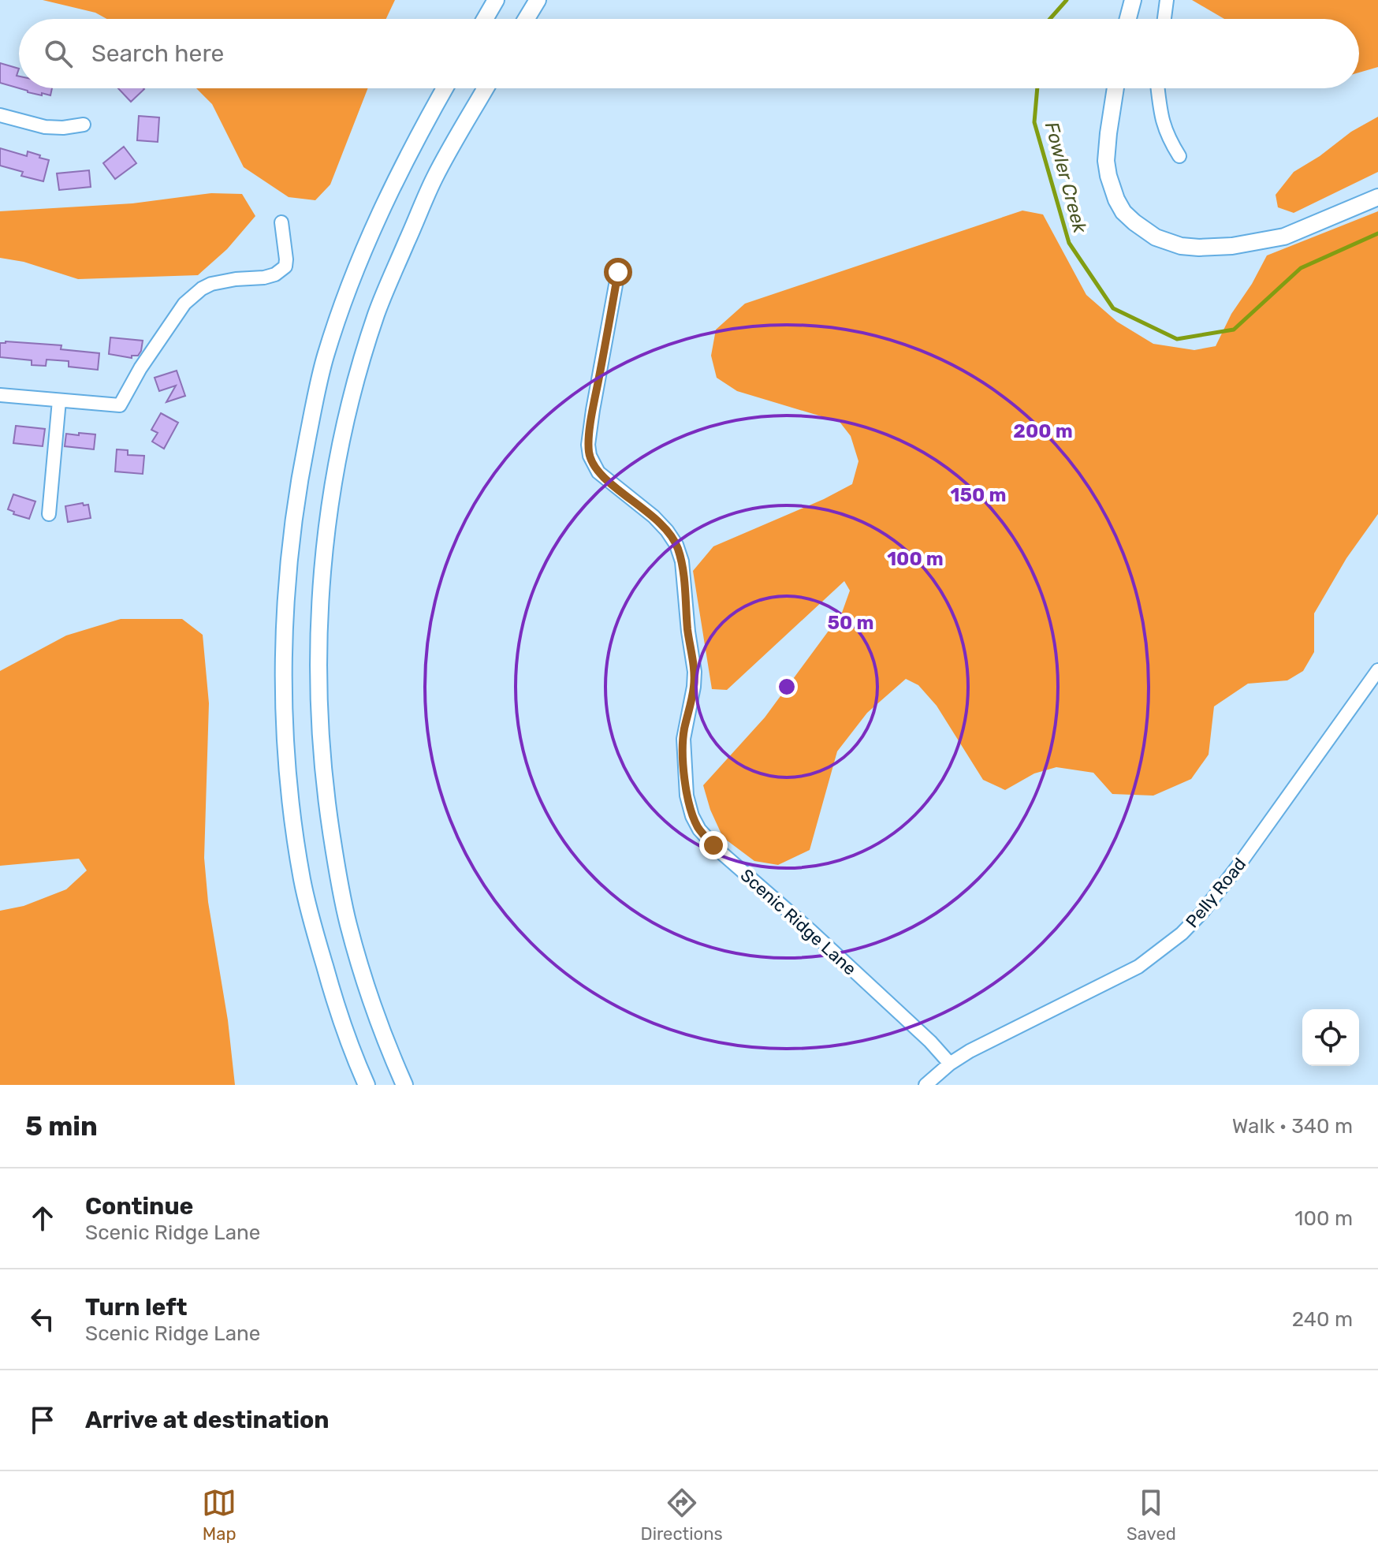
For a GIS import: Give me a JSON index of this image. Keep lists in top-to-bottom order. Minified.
{"streets":{"street":["Pelly Road","Scenic Ridge Lane"]},"crossings":[["Pelly Road","Scenic Ridge Lane"]],"water":["Fowler Creek"],"page":{"search":"Search here","heading":["5 min","Walk · 340 m"],"list":[["Continue","Scenic Ridge Lane","100 m"],["Turn left","Scenic Ridge Lane","240 m"],"Arrive at destination"],"nav":["Map","Directions","Saved"]},"rings":["200 m","150 m","100 m","50 m"]}
